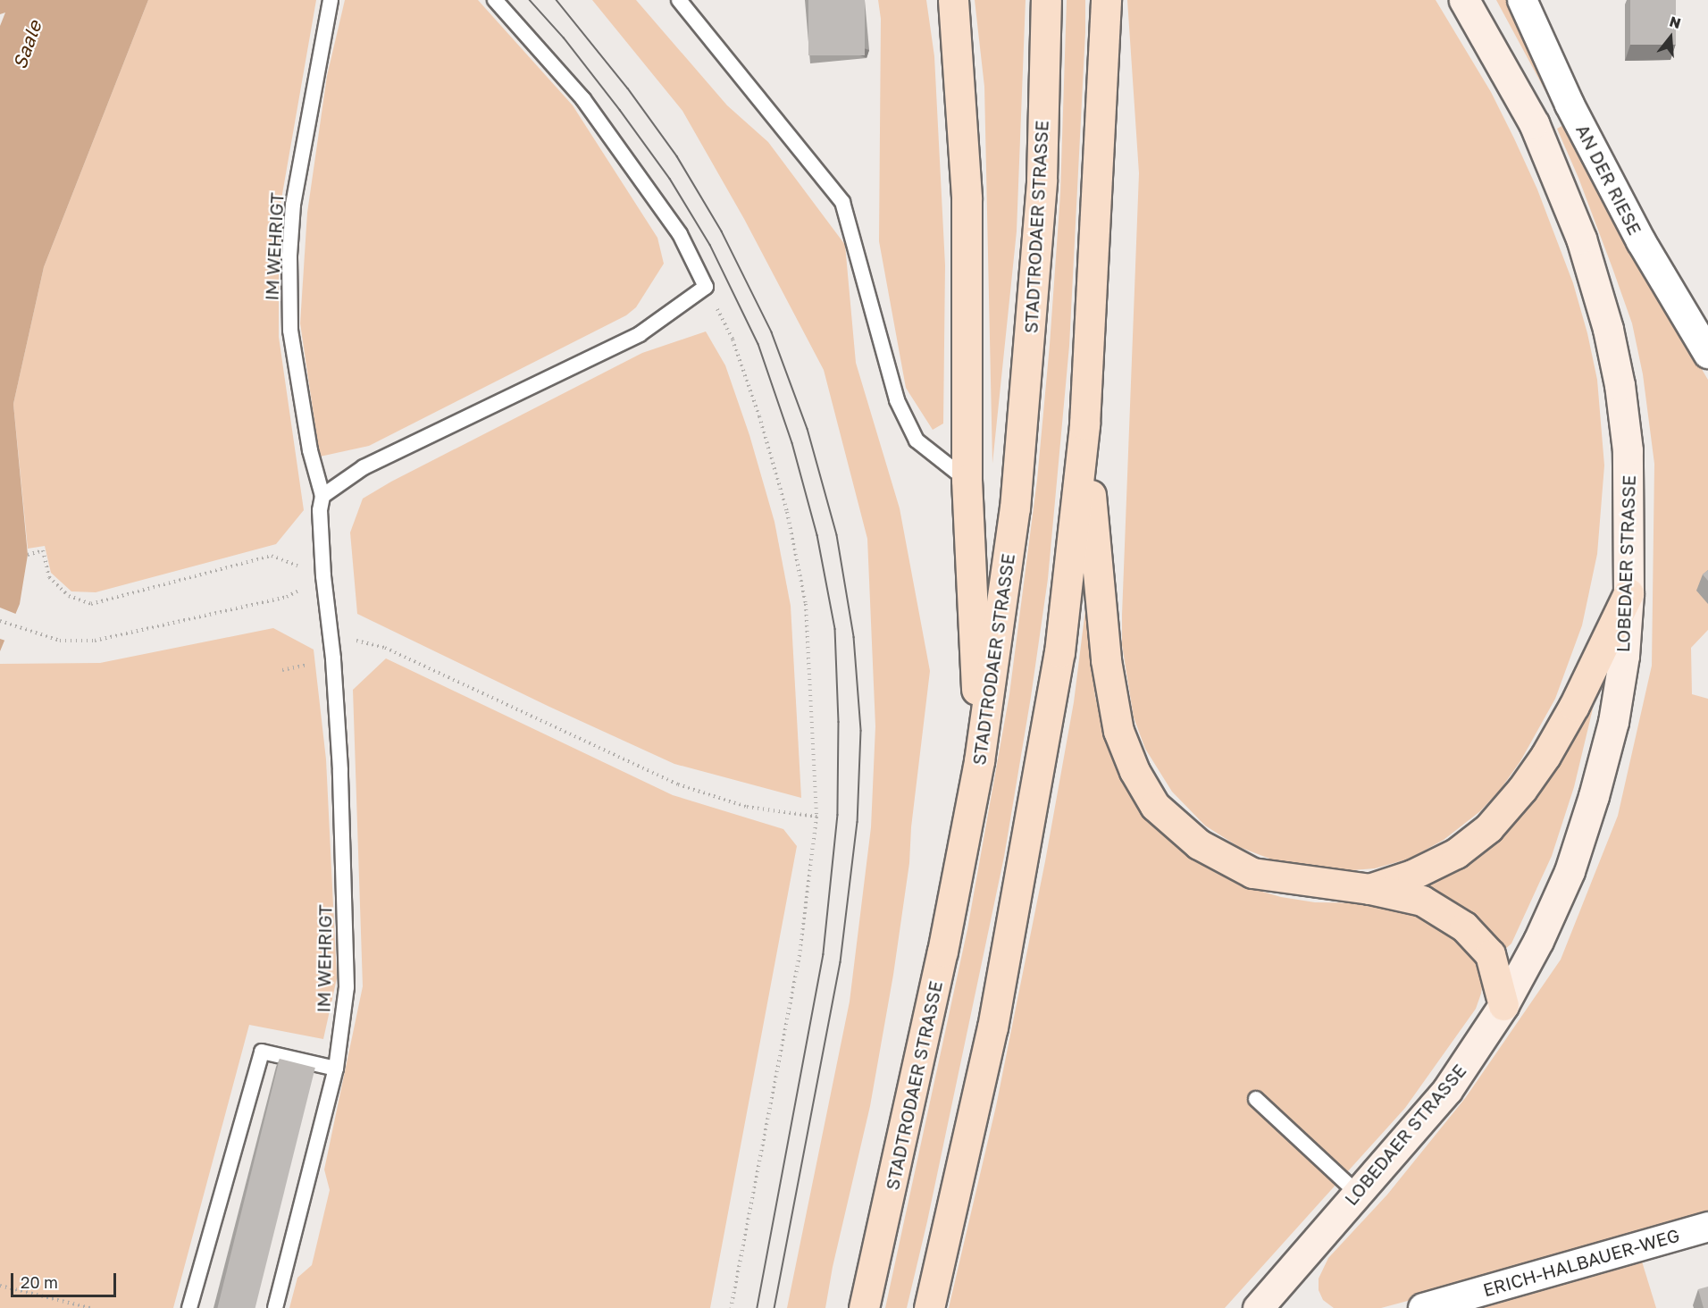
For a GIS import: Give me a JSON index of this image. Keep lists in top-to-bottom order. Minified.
{"streets":{"main road":["STADTRODAER STRASSE","LOBEDAER STRASSE"],"street":["AN DER RIESE","ERICH-HALBAUER-WEG"],"lane":["IM WEHRIGT"]},"water":["Saale"],"scale_bar":"20 m","north":"top"}
